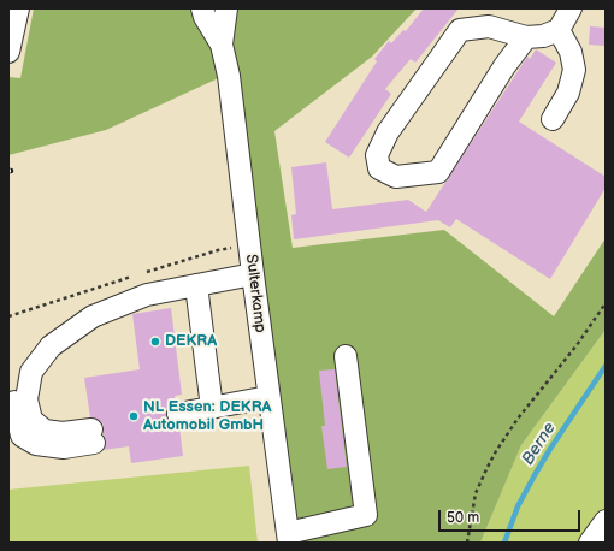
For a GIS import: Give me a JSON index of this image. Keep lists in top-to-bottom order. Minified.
{"streets":{"street":["Sulterkamp"]},"water":["Berne"],"places":["DEKRA","NL Essen: DEKRA Automobil GmbH"],"scale_bar":"50 m"}
